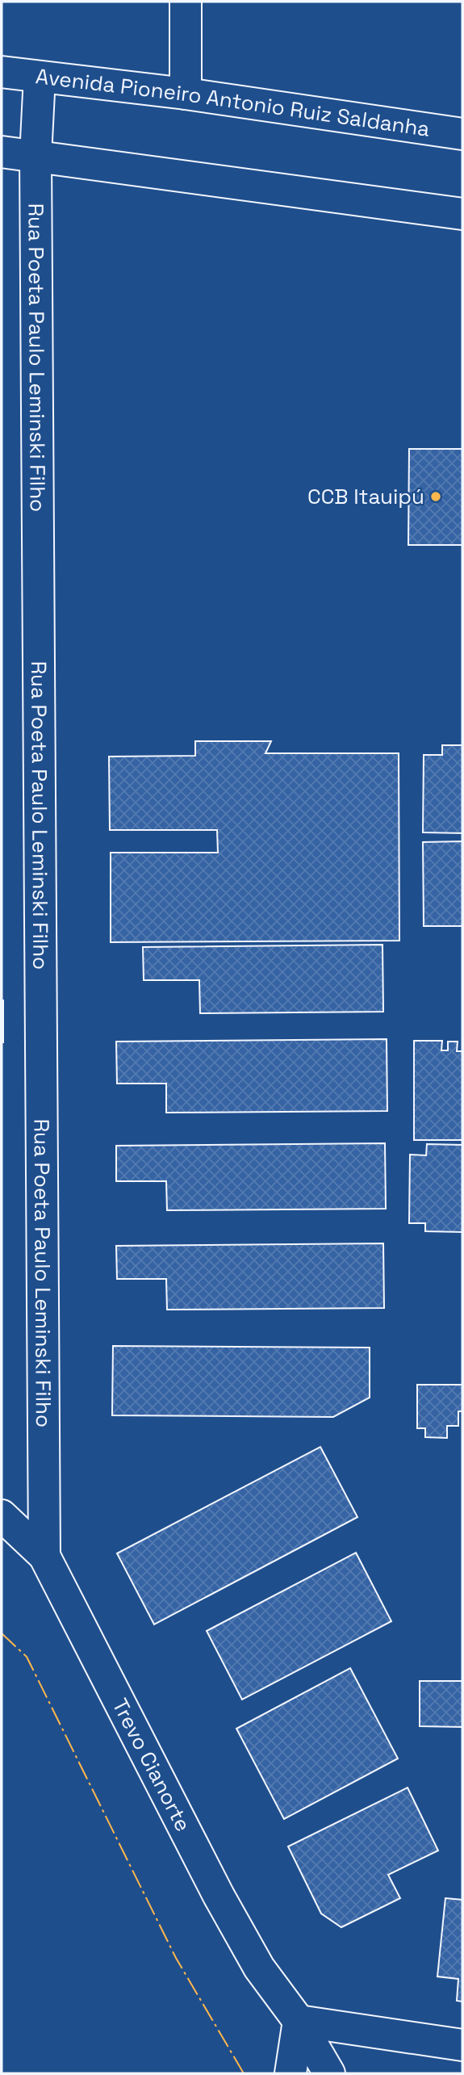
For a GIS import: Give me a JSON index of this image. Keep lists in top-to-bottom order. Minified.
{"streets":{"street":["Avenida Pioneiro Antonio Ruiz Saldanha","Rua Poeta Paulo Leminski Filho","Trevo Cianorte"]},"crossings":[["Avenida Pioneiro Antonio Ruiz Saldanha","Rua Poeta Paulo Leminski Filho"],["Rua Poeta Paulo Leminski Filho","Trevo Cianorte"]],"places":["CCB Itauipú"]}
